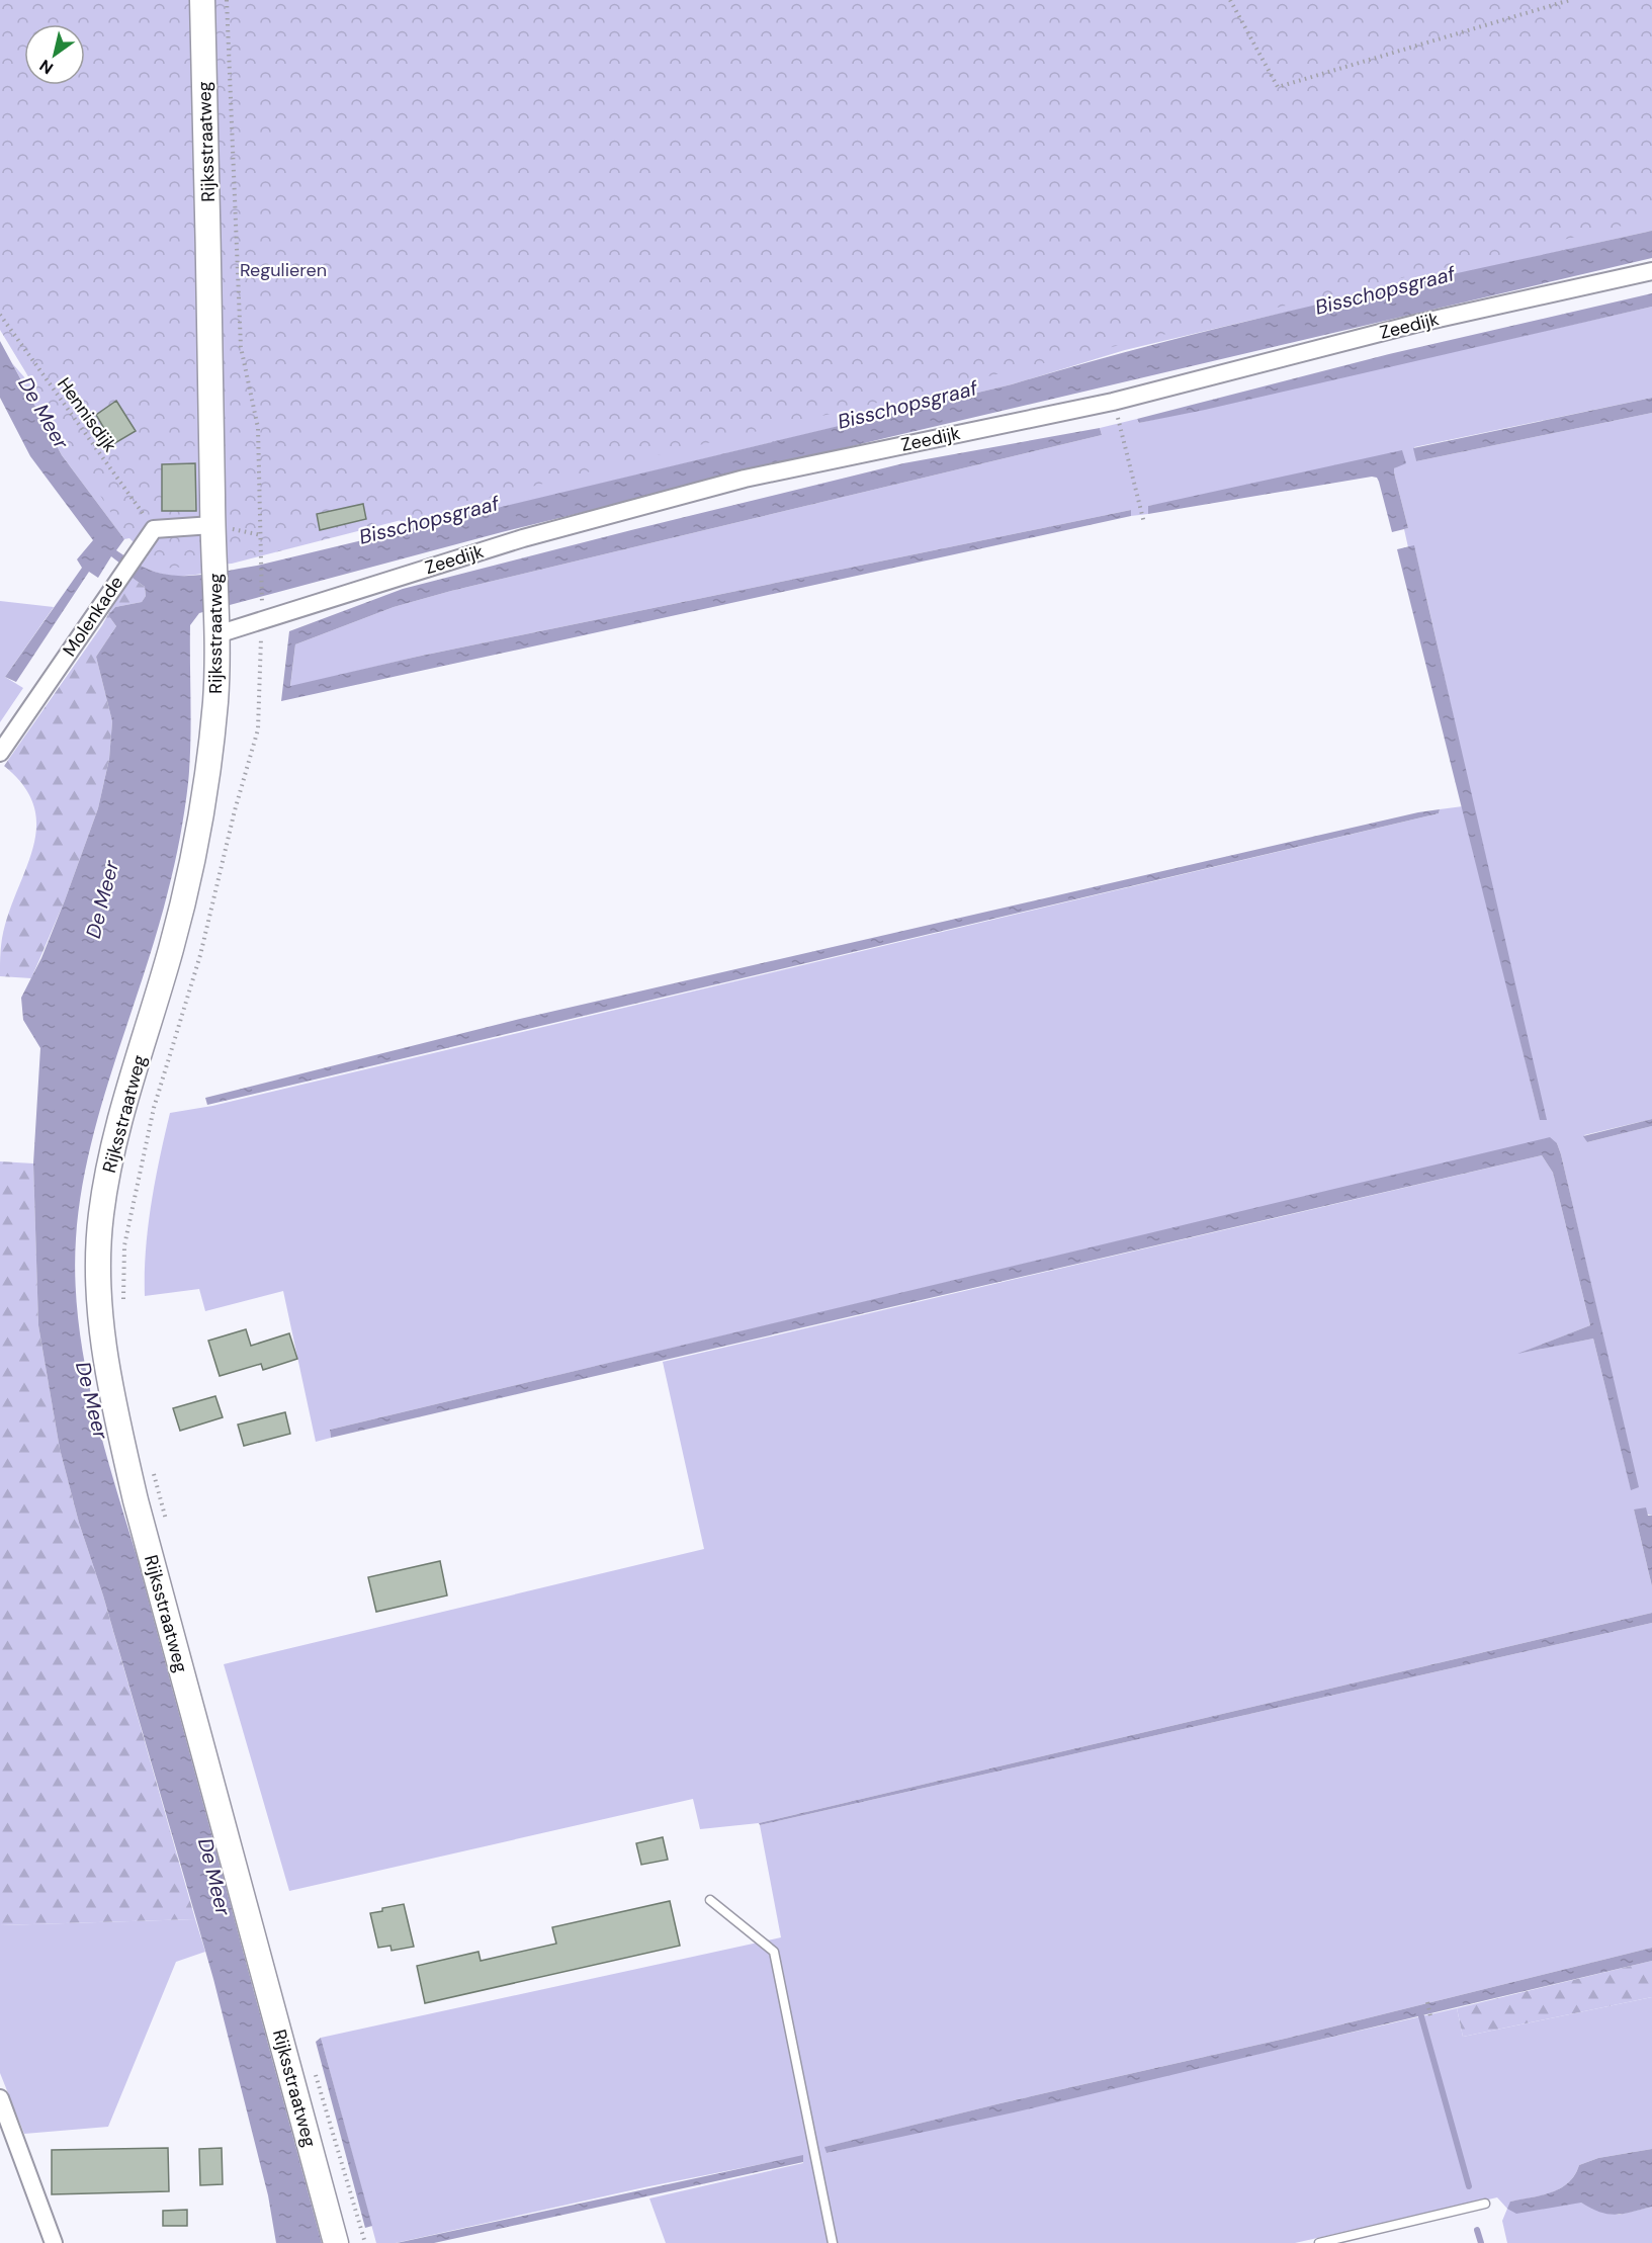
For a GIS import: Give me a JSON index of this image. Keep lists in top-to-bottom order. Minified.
{"streets":{"main road":["Rijksstraatweg"],"street":["Zeedijk","Molenkade"],"path":["Hennisdijk"]},"crossings":[["Rijksstraatweg","Zeedijk"],["Hennisdijk","Molenkade"]],"water":["Bisschopsgraaf","De Meer"],"parks":["Regulieren"],"north":"bottom left"}
